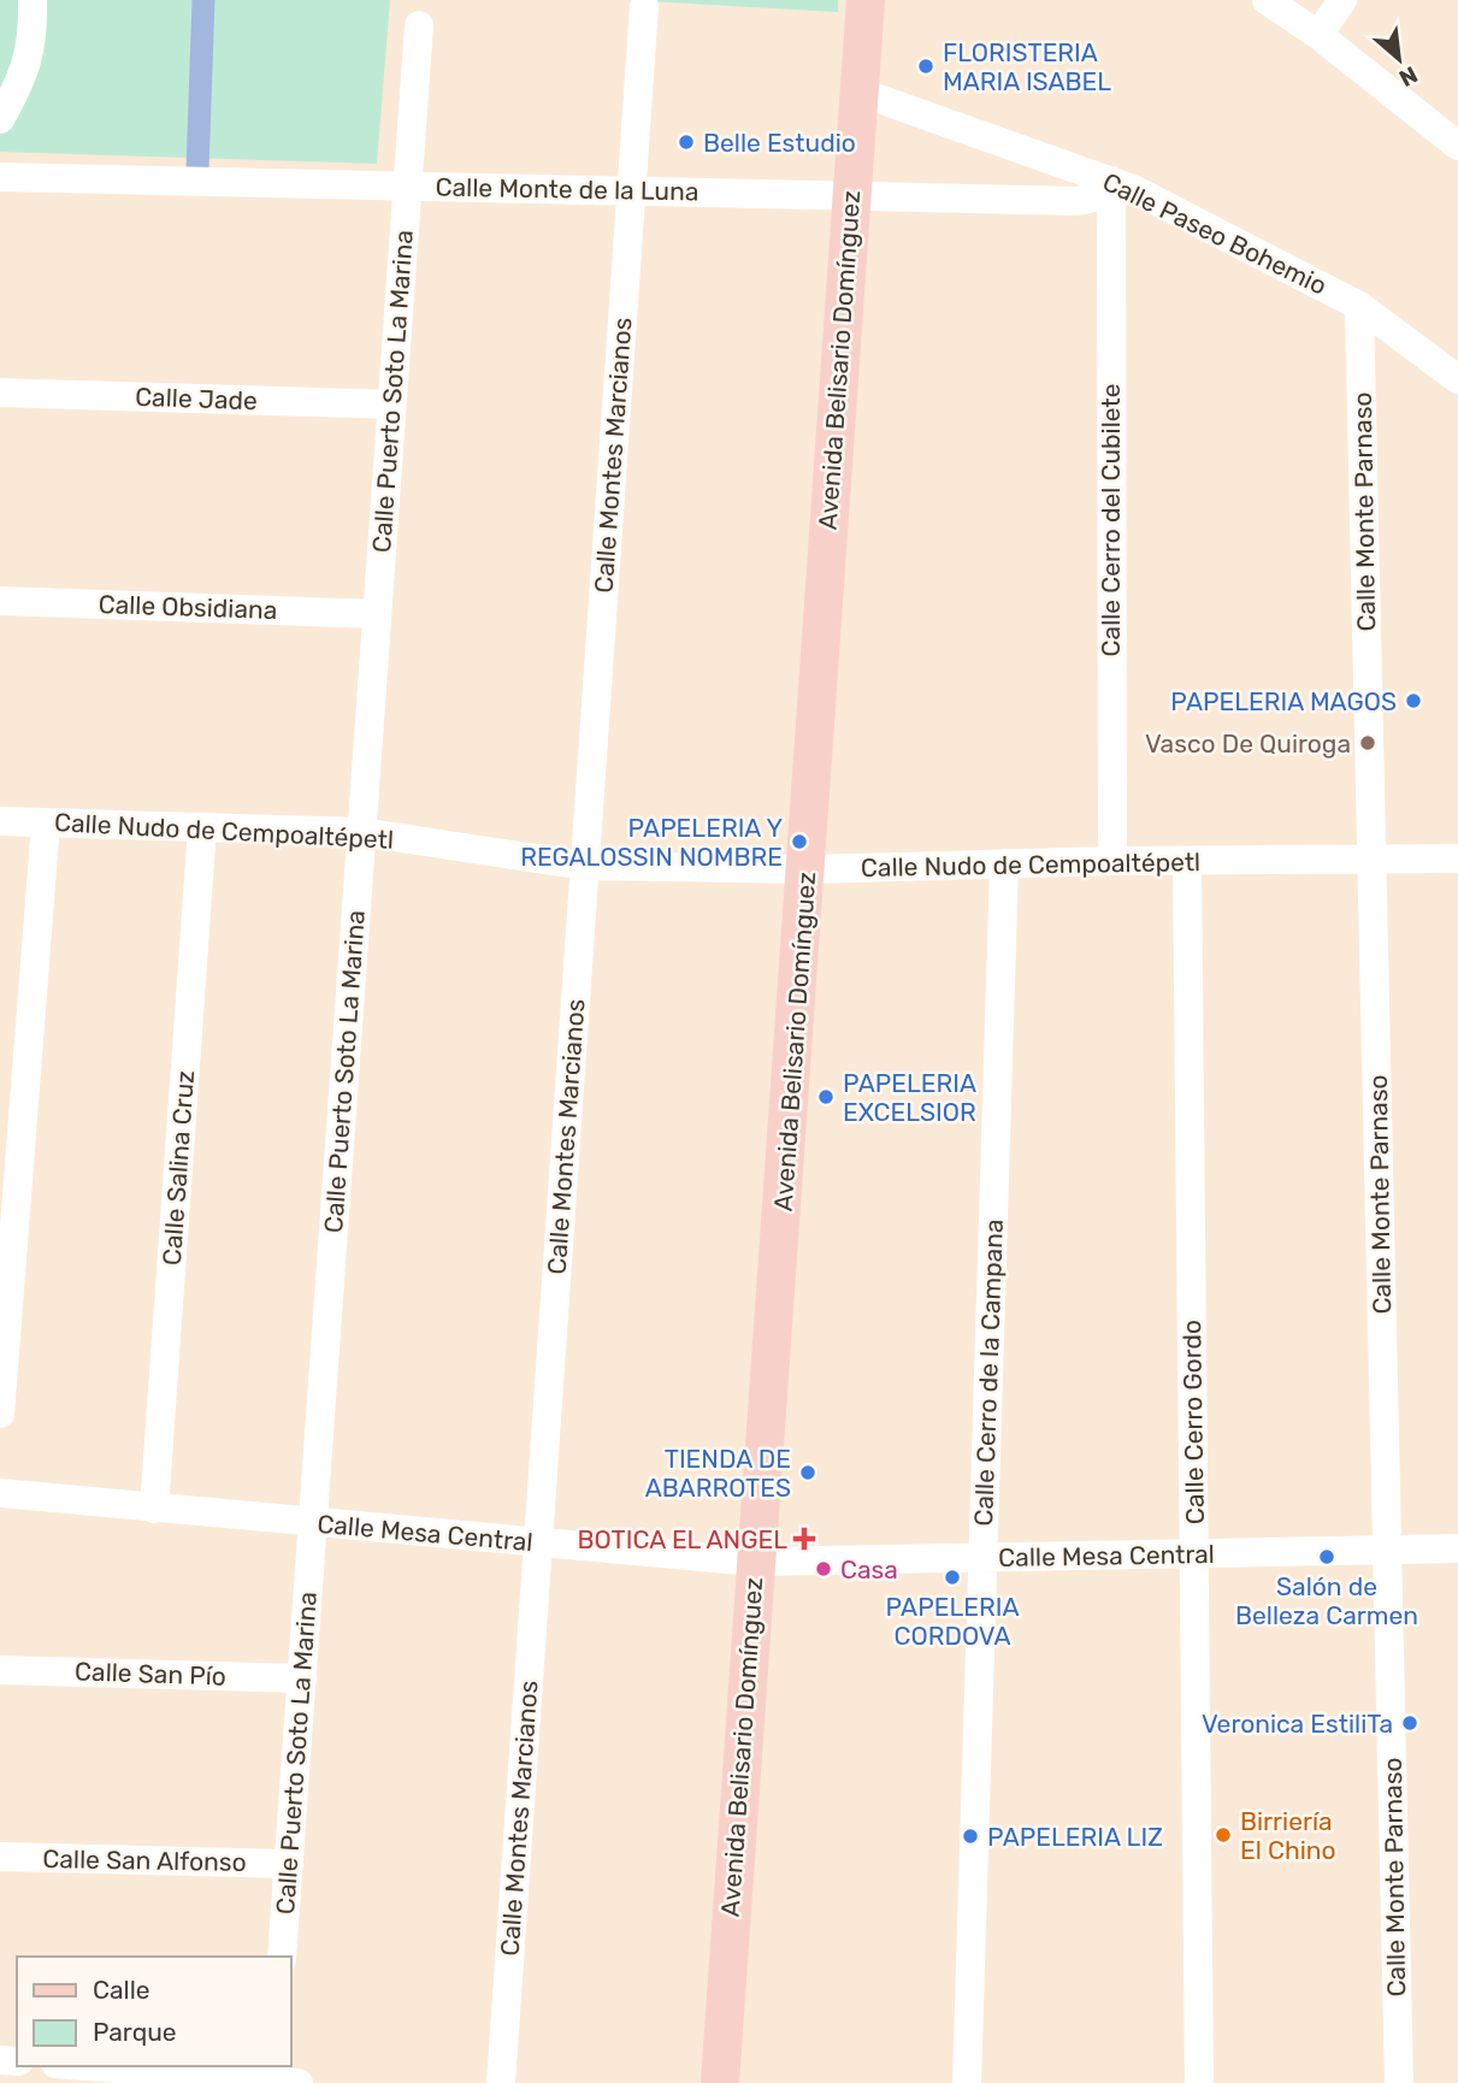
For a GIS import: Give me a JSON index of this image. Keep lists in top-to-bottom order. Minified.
{"streets":{"main road":["Avenida Belisario Domínguez"],"street":["Calle Monte de la Luna","Calle Paseo Bohemio","Calle Puerto Soto La Marina","Calle Jade","Calle Montes Marcianos","Calle Monte Parnaso","Calle Cerro del Cubilete","Calle Obsidiana","Calle Nudo de Cempoaltépetl","Calle Salina Cruz","Calle Cerro de la Campana","Calle Cerro Gordo","Calle Mesa Central","Calle San Pío","Calle San Alfonso"]},"crossings":[["Calle Monte de la Luna","Calle Paseo Bohemio"],["Calle Monte de la Luna","Avenida Belisario Domínguez"],["Calle Monte de la Luna","Calle Puerto Soto La Marina"],["Calle Monte de la Luna","Calle Montes Marcianos"],["Calle Monte de la Luna","Calle Cerro del Cubilete"],["Calle Paseo Bohemio","Avenida Belisario Domínguez"],["Calle Paseo Bohemio","Calle Monte Parnaso"],["Calle Paseo Bohemio","Calle Cerro del Cubilete"],["Avenida Belisario Domínguez","Calle Nudo de Cempoaltépetl"],["Avenida Belisario Domínguez","Calle Mesa Central"],["Calle Puerto Soto La Marina","Calle Jade"],["Calle Puerto Soto La Marina","Calle Obsidiana"],["Calle Puerto Soto La Marina","Calle Nudo de Cempoaltépetl"],["Calle Puerto Soto La Marina","Calle Mesa Central"],["Calle Puerto Soto La Marina","Calle San Pío"],["Calle Puerto Soto La Marina","Calle San Alfonso"],["Calle Montes Marcianos","Calle Nudo de Cempoaltépetl"],["Calle Montes Marcianos","Calle Mesa Central"],["Calle Monte Parnaso","Calle Nudo de Cempoaltépetl"],["Calle Monte Parnaso","Calle Mesa Central"],["Calle Cerro del Cubilete","Calle Nudo de Cempoaltépetl"],["Calle Nudo de Cempoaltépetl","Calle Salina Cruz"],["Calle Nudo de Cempoaltépetl","Calle Cerro de la Campana"],["Calle Nudo de Cempoaltépetl","Calle Cerro Gordo"],["Calle Salina Cruz","Calle Mesa Central"],["Calle Cerro de la Campana","Calle Mesa Central"],["Calle Cerro Gordo","Calle Mesa Central"]],"places":{"other":["FLORISTERIA MARIA ISABEL","Belle Estudio","PAPELERIA MAGOS","Vasco De Quiroga","PAPELERIA Y REGALOSSIN NOMBRE","PAPELERIA EXCELSIOR","TIENDA DE ABARROTES","Salón de Belleza Carmen","Casa","PAPELERIA CORDOVA","Veronica EstiliTa","Birriería El Chino","PAPELERIA LIZ"],"health":["BOTICA EL ANGEL"]},"legend":["Calle","Parque"],"north":"bottom right"}
